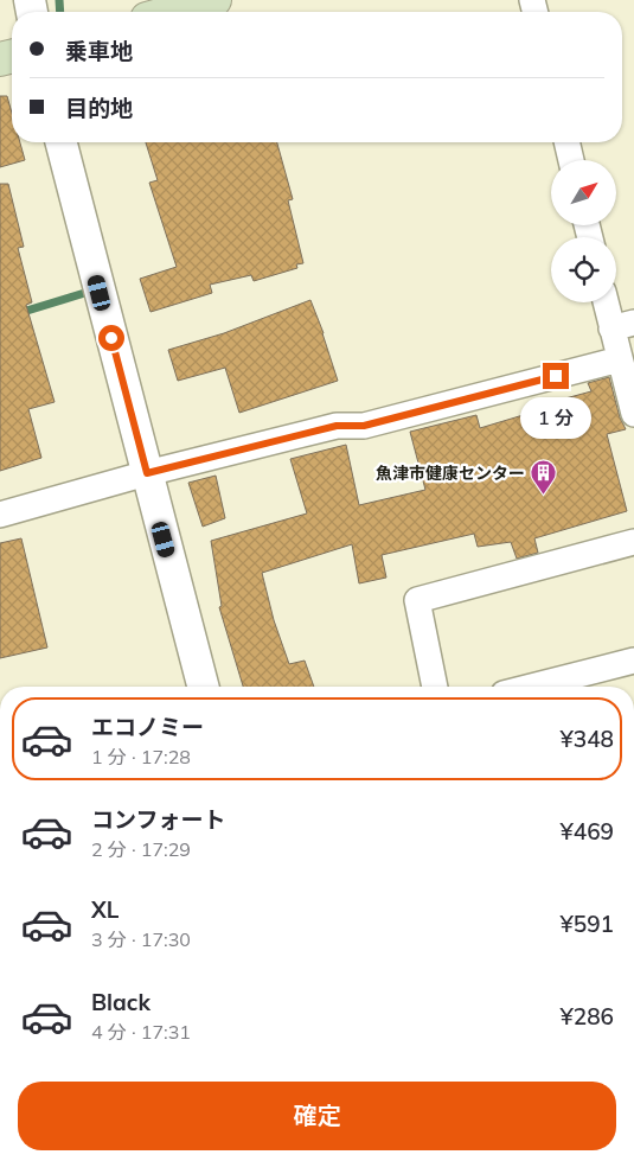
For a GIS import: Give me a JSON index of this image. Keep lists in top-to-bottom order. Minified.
{"places":{"building":["魚津市健康センター"]},"north":"top right","page":{"banner":["乗車地","目的地"],"bubble":"1 分","list":[{"name":"エコノミー","note":"1 分 · 17:28","value":"¥348"},{"name":"コンフォート","note":"2 分 · 17:29","value":"¥469"},{"name":"XL","note":"3 分 · 17:30","value":"¥591"},{"name":"Black","note":"4 分 · 17:31","value":"¥286"}],"buttons":"確定"}}
